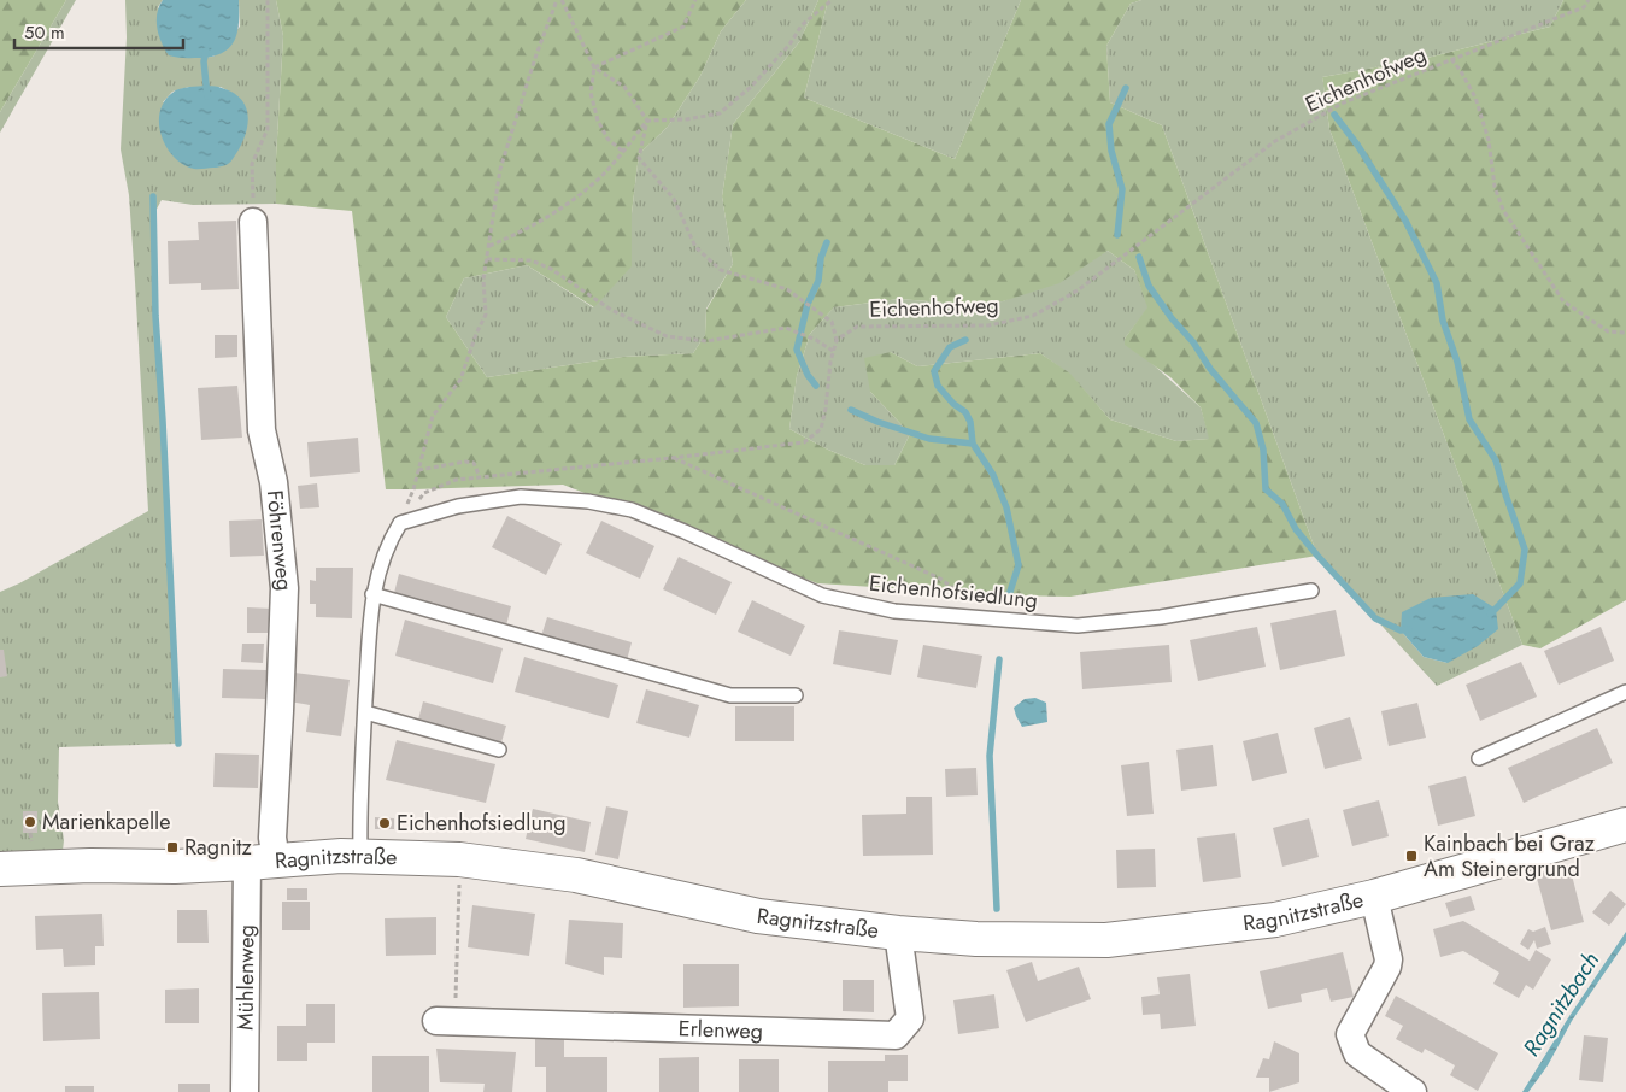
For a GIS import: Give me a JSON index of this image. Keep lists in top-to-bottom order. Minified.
{"streets":{"main road":["Ragnitzstraße"],"street":["Föhrenweg","Mühlenweg","Erlenweg"],"lane":["Eichenhofsiedlung"],"path":["Eichenhofweg"]},"crossings":[["Föhrenweg","Ragnitzstraße"],["Föhrenweg","Mühlenweg"],["Ragnitzstraße","Mühlenweg"],["Ragnitzstraße","Erlenweg"]],"water":["Ragnitzbach"],"places":{"other":["Marienkapelle","Eichenhofsiedlung"],"transit":["Ragnitz","Kainbach bei Graz Am Steinergrund"]},"scale_bar":"50 m"}
